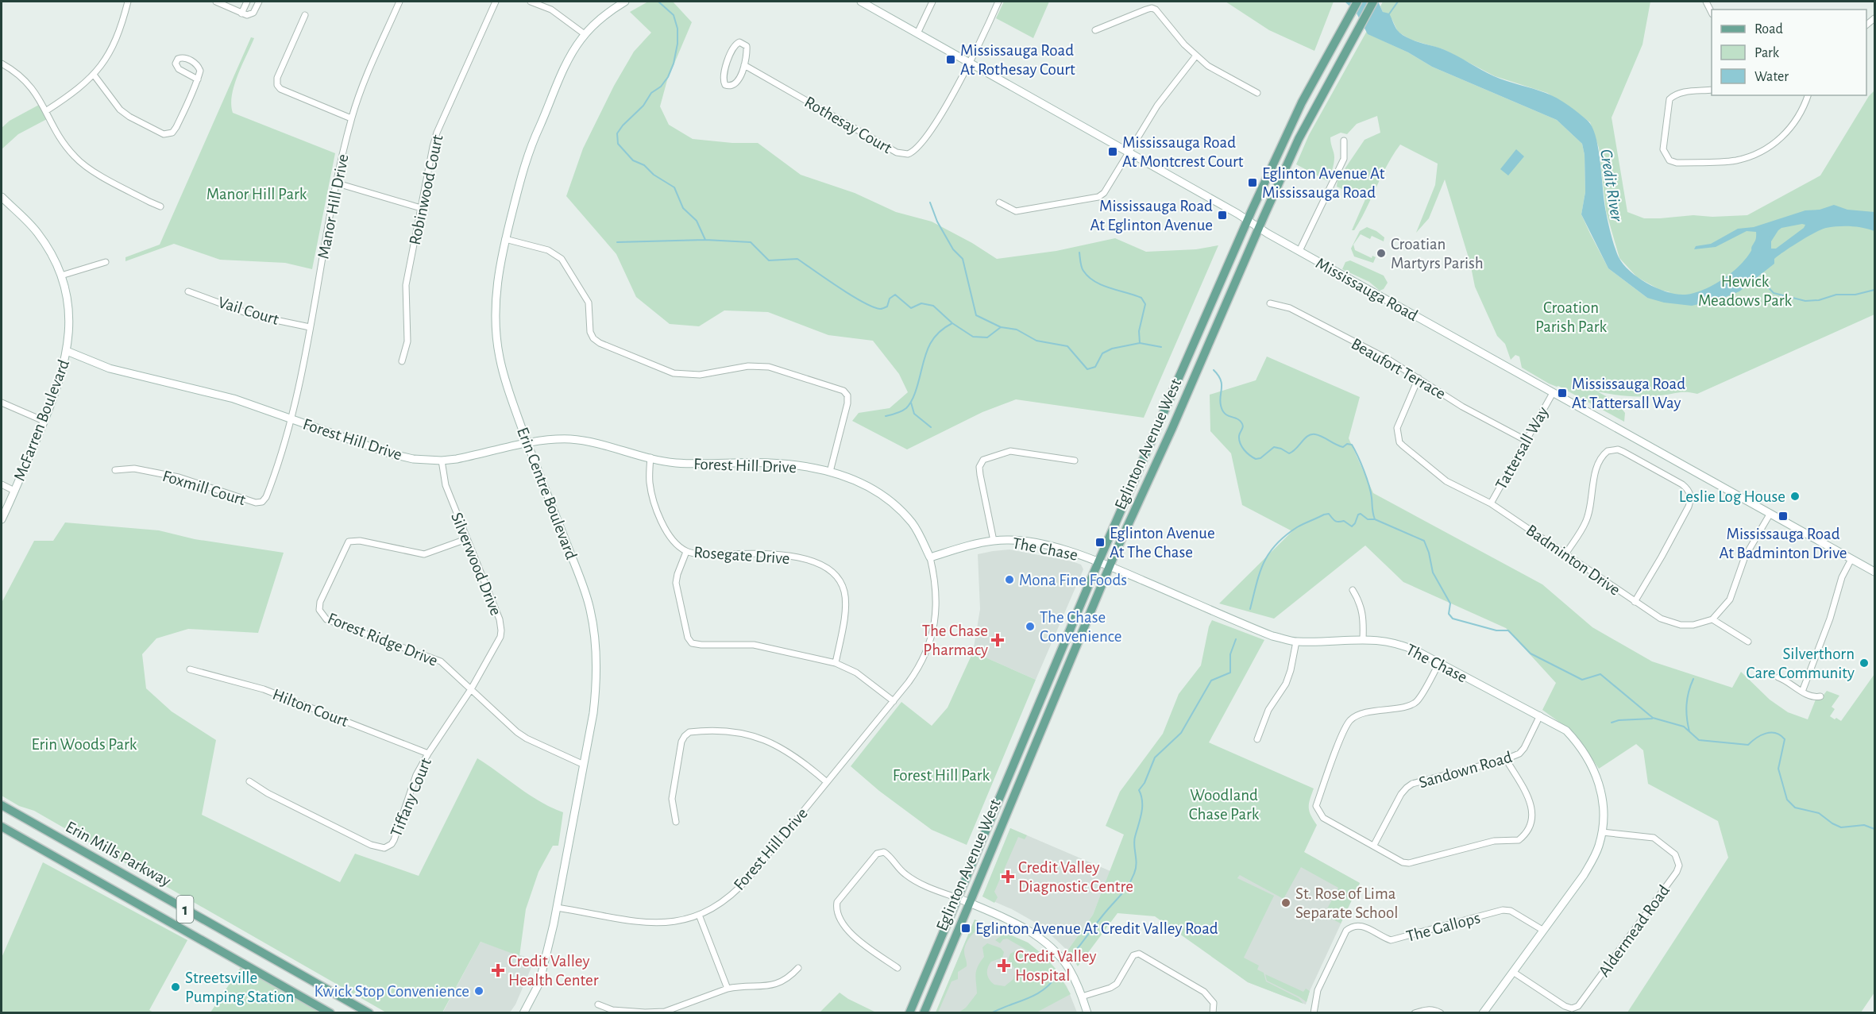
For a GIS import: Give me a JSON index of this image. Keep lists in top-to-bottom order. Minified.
{"streets":{"main road":["Eglinton Avenue West","Erin Mills Parkway","1"],"street":["Rothesay Court","Robinwood Court","Manor Hill Drive","Mississauga Road","Vail Court","Beaufort Terrace","McFarren Boulevard","Forest Hill Drive","Tattersall Way","Foxmill Court","Erin Centre Boulevard","The Chase","Rosegate Drive","Badminton Drive","Silverwood Drive","Forest Ridge Drive","Hilton Court","Sandown Road","Tiffany Court","The Gallops","Aldermead Road"]},"crossings":[["Rothesay Court","Mississauga Road"],["Manor Hill Drive","Vail Court"],["Manor Hill Drive","Forest Hill Drive"],["Manor Hill Drive","Foxmill Court"],["Mississauga Road","Eglinton Avenue West"],["Mississauga Road","Tattersall Way"],["Beaufort Terrace","Tattersall Way"],["Beaufort Terrace","Badminton Drive"],["McFarren Boulevard","Forest Hill Drive"],["Forest Hill Drive","Foxmill Court"],["Forest Hill Drive","Erin Centre Boulevard"],["Forest Hill Drive","The Chase"],["Forest Hill Drive","Rosegate Drive"],["Forest Hill Drive","Silverwood Drive"],["Eglinton Avenue West","The Chase"],["Tattersall Way","Badminton Drive"],["Erin Centre Boulevard","Forest Ridge Drive"],["The Chase","Sandown Road"],["The Chase","The Gallops"],["The Chase","Aldermead Road"],["Silverwood Drive","Forest Ridge Drive"],["Silverwood Drive","Tiffany Court"],["Forest Ridge Drive","Tiffany Court"],["Hilton Court","Tiffany Court"]],"water":["Credit River"],"parks":["Manor Hill Park","Hewick Meadows Park","Croation Parish Park","Erin Woods Park","Forest Hill Park","Woodland Chase Park"],"places":{"transit":["Mississauga Road At Rothesay Court","Mississauga Road At Montcrest Court","Eglinton Avenue At Mississauga Road","Mississauga Road At Eglinton Avenue","Mississauga Road At Tattersall Way","Mississauga Road At Badminton Drive","Eglinton Avenue At The Chase","Eglinton Avenue At Credit Valley Road"],"other":["Croatian Martyrs Parish","Leslie Log House","Mona Fine Foods","The Chase Convenience","Silverthorn Care Community","St. Rose of Lima Separate School","Streetsville Pumping Station","Kwick Stop Convenience"],"health":["The Chase Pharmacy","Credit Valley Diagnostic Centre","Credit Valley Hospital","Credit Valley Health Center"]},"legend":["Road","Park","Water"]}
